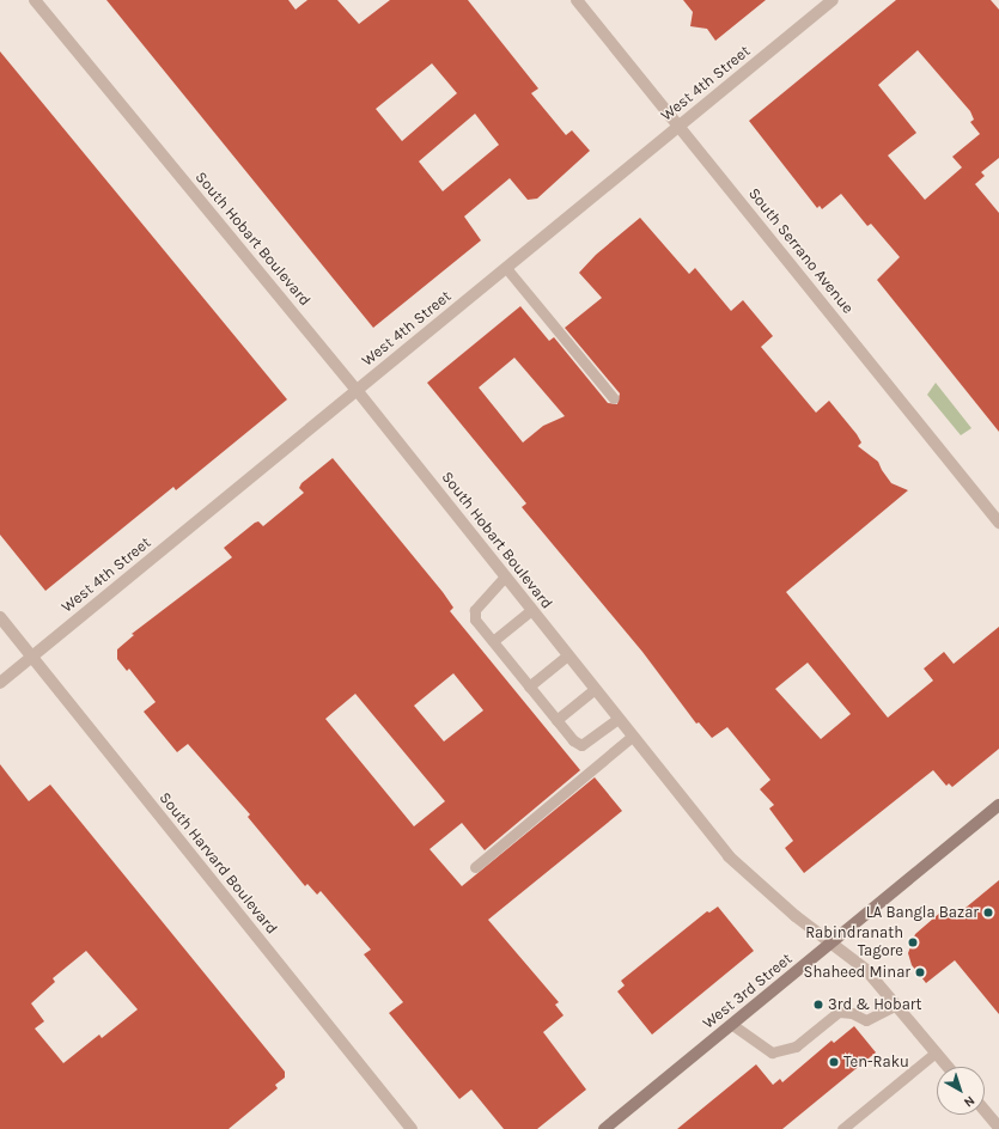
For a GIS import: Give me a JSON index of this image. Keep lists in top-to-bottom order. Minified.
{"streets":{"main road":["West 3rd Street"],"street":["West 4th Street","South Hobart Boulevard","South Serrano Avenue","South Harvard Boulevard"]},"crossings":[["West 4th Street","South Hobart Boulevard"],["West 4th Street","South Serrano Avenue"],["West 4th Street","South Harvard Boulevard"],["South Hobart Boulevard","West 3rd Street"]],"places":["LA Bangla Bazar","Rabindranath Tagore","Shaheed Minar","3rd & Hobart","Ten-Raku"],"north":"bottom right"}
